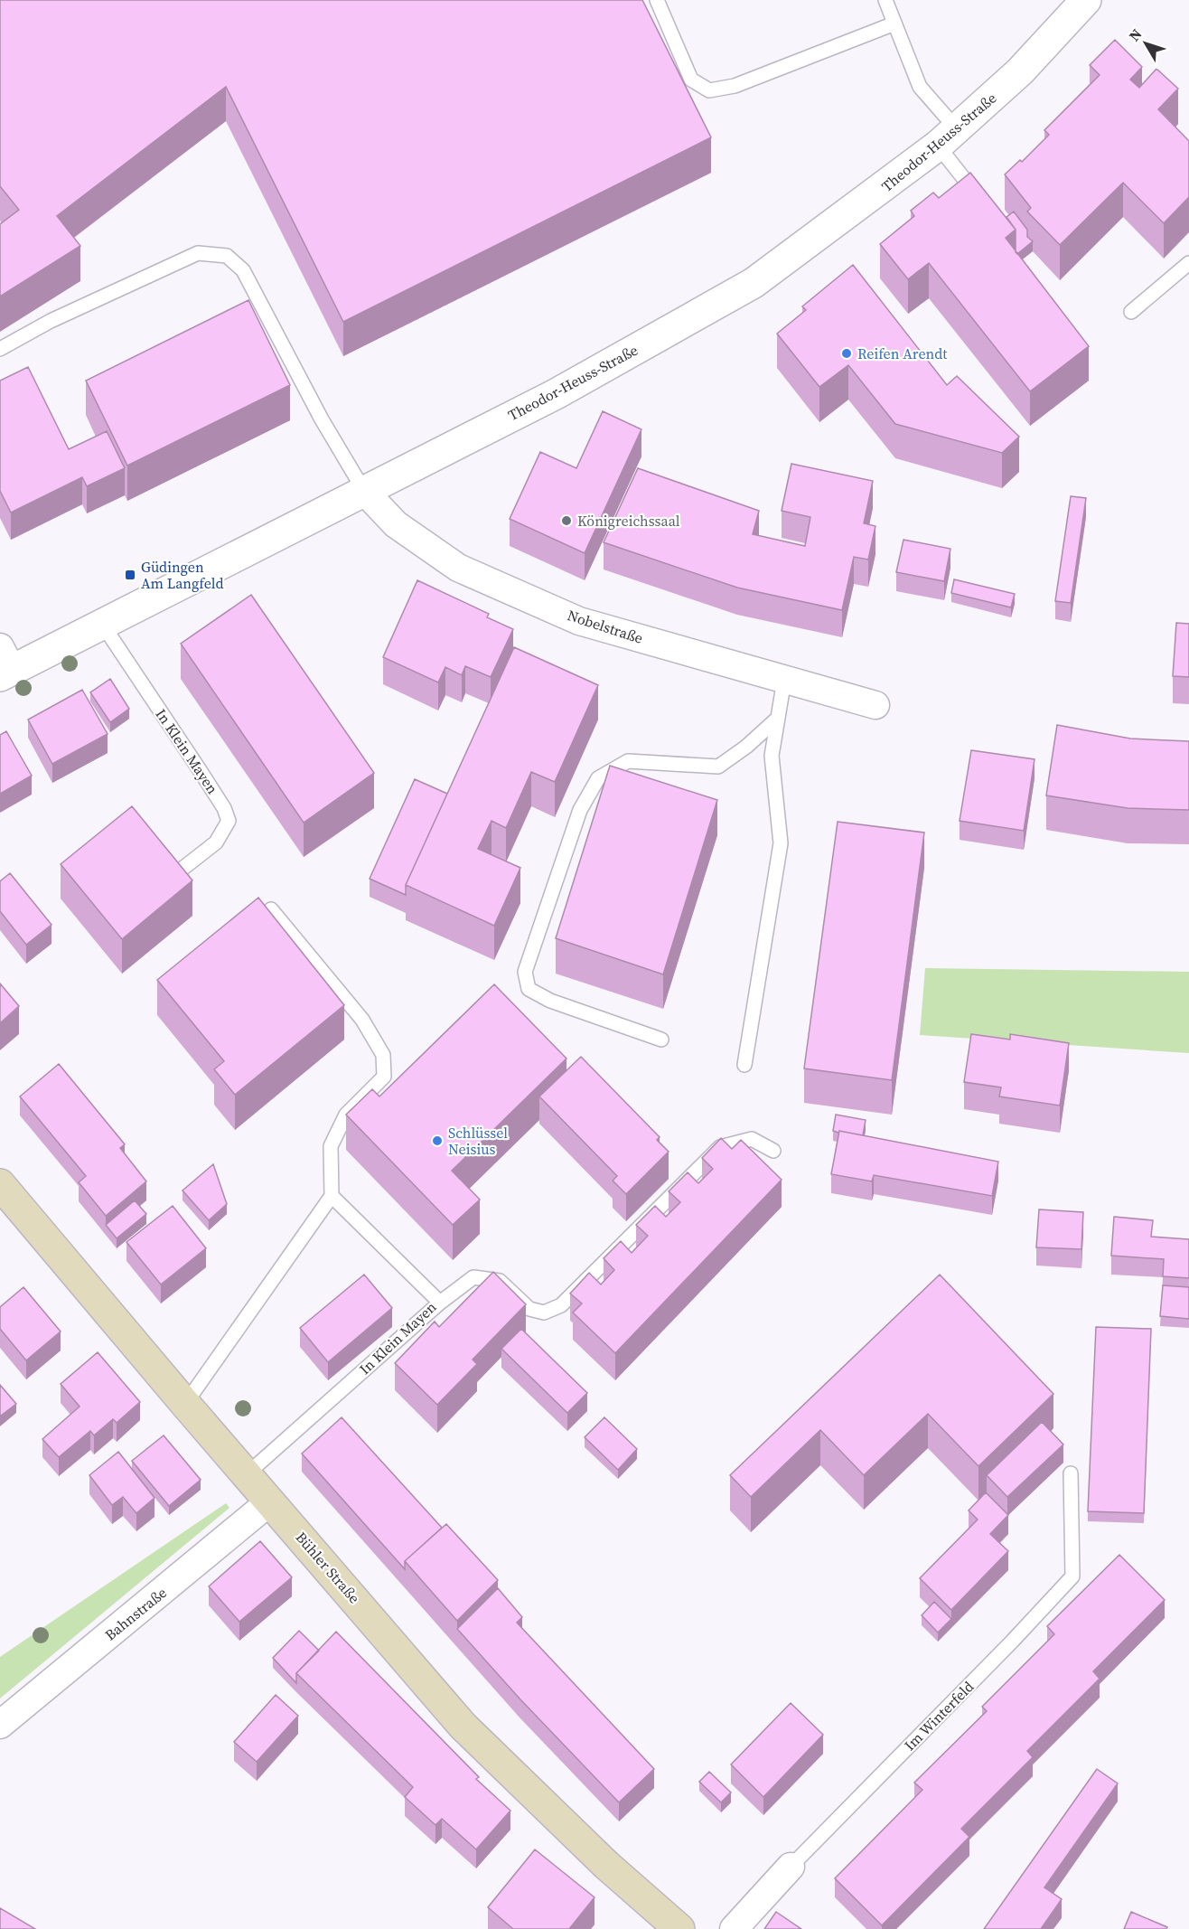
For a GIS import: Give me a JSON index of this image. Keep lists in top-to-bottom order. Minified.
{"streets":{"main road":["Bühler Straße"],"street":["Theodor-Heuss-Straße","Nobelstraße","Bahnstraße","Im Winterfeld"],"lane":["In Klein Mayen"]},"crossings":[["Theodor-Heuss-Straße","Nobelstraße"],["Theodor-Heuss-Straße","In Klein Mayen"],["In Klein Mayen","Bühler Straße"],["Bühler Straße","Bahnstraße"]],"places":{"other":["Reifen Arendt","Königreichssaal","Schlüssel Neisius"],"transit":["Güdingen Am Langfeld"]},"north":"top left"}
